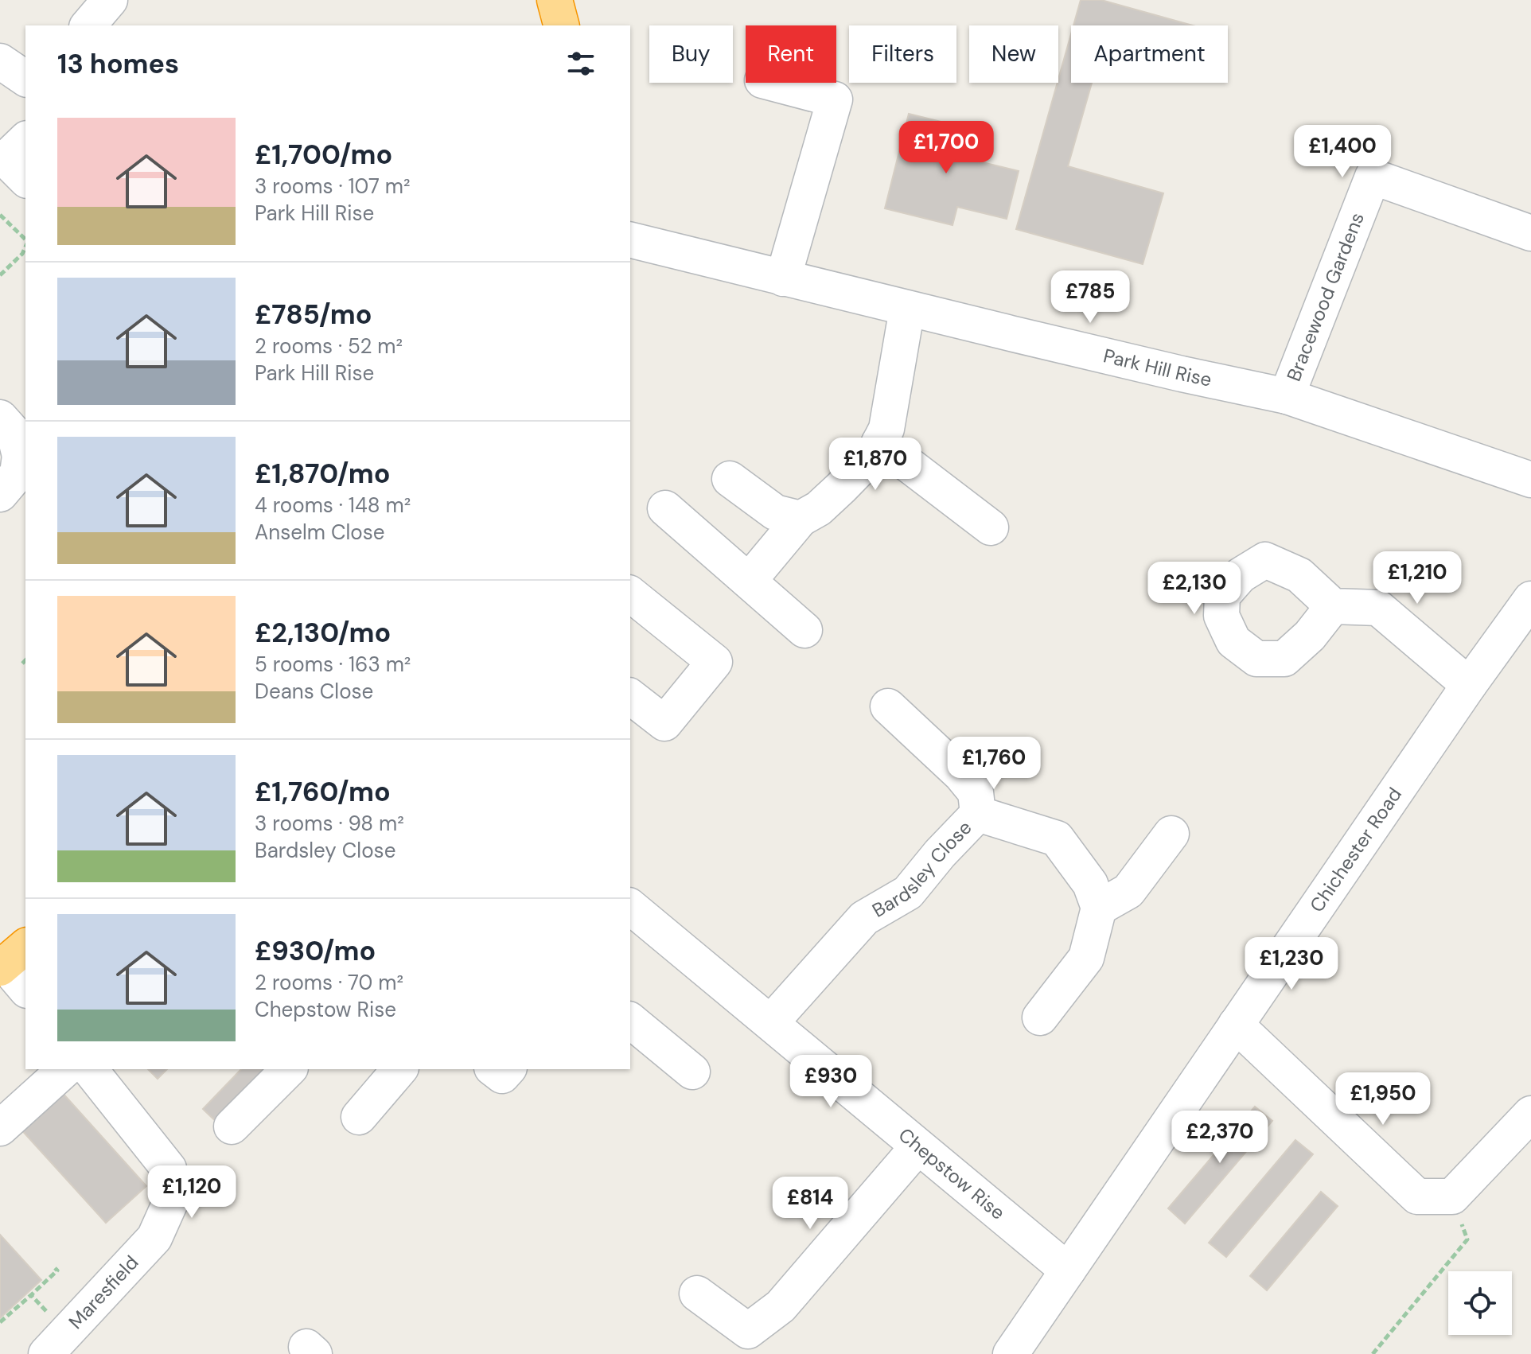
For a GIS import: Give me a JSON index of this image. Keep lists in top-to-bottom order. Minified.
{"streets":{"street":["Bracewood Gardens","Park Hill Rise","Chichester Road","Bardsley Close","Chepstow Rise","Maresfield"]},"crossings":[["Bracewood Gardens","Park Hill Rise"],["Chichester Road","Chepstow Rise"],["Bardsley Close","Chepstow Rise"]],"page":{"chip":["Buy","Rent","Filters","New","Apartment"],"heading":"13 homes","list":[{"name":"£1,700/mo","note":"3 rooms · 107 m² · Park Hill Rise"},{"name":"£785/mo","note":"2 rooms · 52 m² · Park Hill Rise"},{"name":"£1,870/mo","note":"4 rooms · 148 m² · Anselm Close"},{"name":"£2,130/mo","note":"5 rooms · 163 m² · Deans Close"},{"name":"£1,760/mo","note":"3 rooms · 98 m² · Bardsley Close"},{"name":"£930/mo","note":"2 rooms · 70 m² · Chepstow Rise"}],"price":["£1,700","£1,400","£785","£1,870","£1,210","£2,130","£1,760","£1,230","£930","£1,950","£2,370","£1,120","£814"]}}
